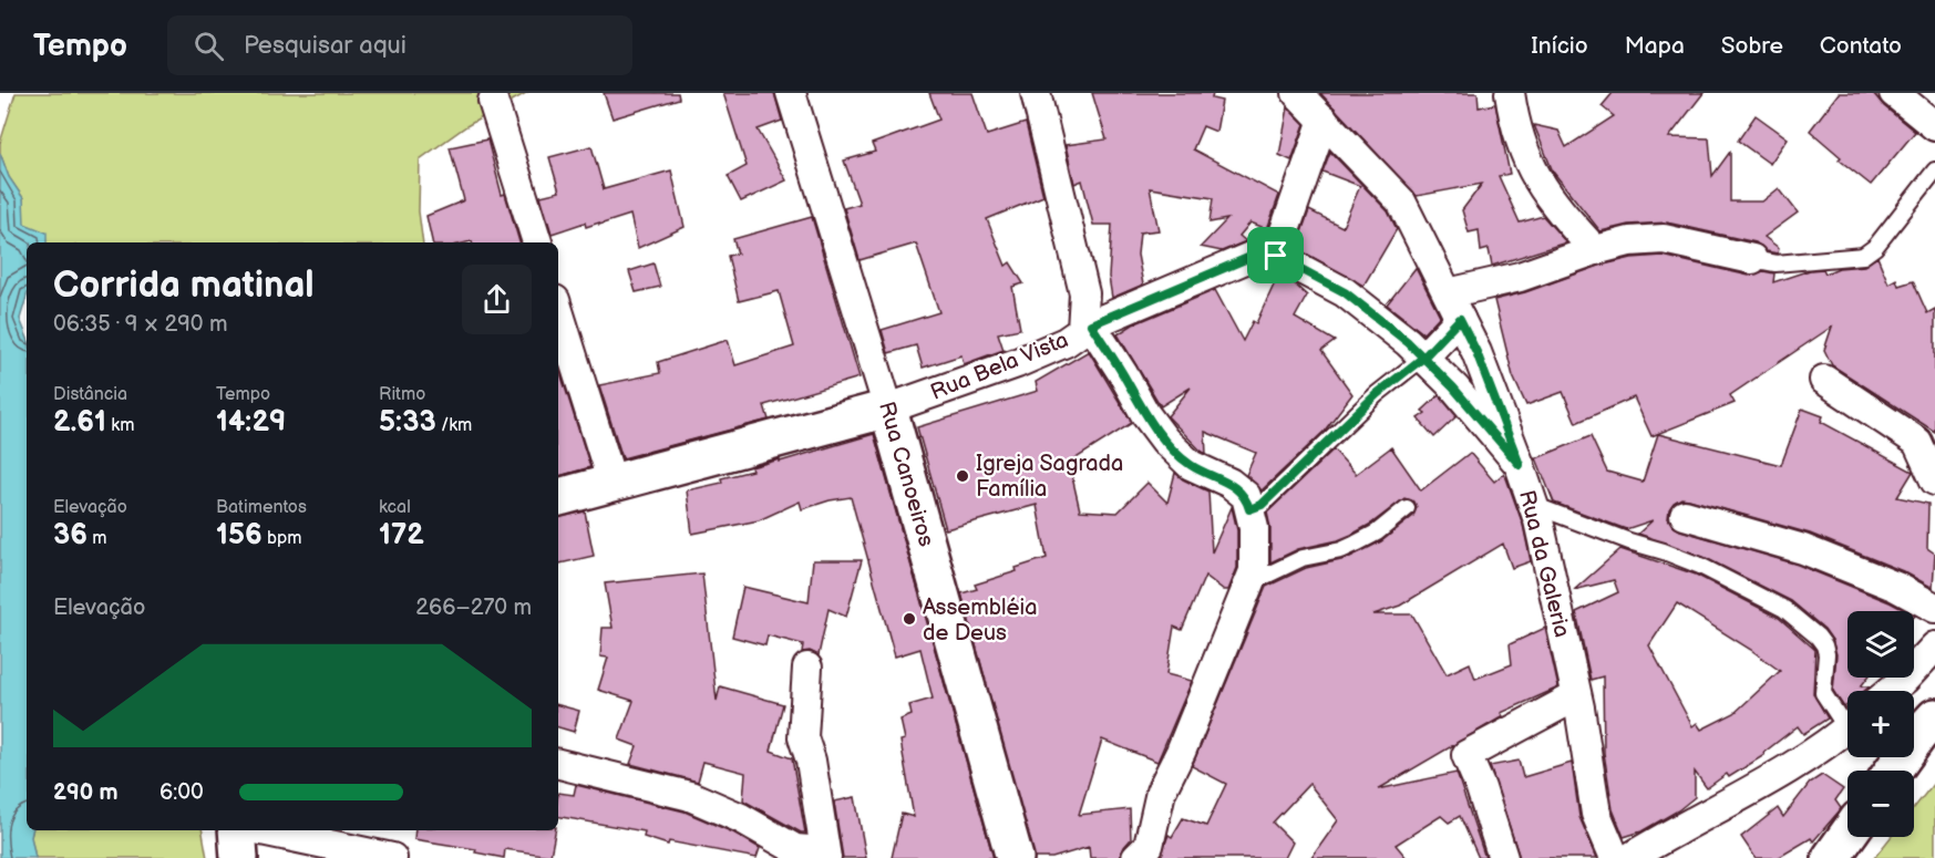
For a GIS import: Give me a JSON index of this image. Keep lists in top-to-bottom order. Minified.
{"streets":{"street":["Rua Bela Vista","Rua Canoeiros","Rua da Galeria"]},"crossings":[["Rua Bela Vista","Rua Canoeiros"]],"places":["Igreja Sagrada Família","Assembléia de Deus"],"page":{"header":"Tempo","search":"Pesquisar aqui","nav":["Início","Mapa","Sobre","Contato"],"heading":["Corrida matinal","06:35 · 9 × 290 m"],"stats":[["Distância","2.61 km"],["Tempo","14:29"],["Ritmo","5:33 /km"],["Elevação","36 m"],["Batimentos","156 bpm"],["kcal","172"]],"chart":["Elevação","266–270 m"],"map_buttons":["+","−"],"list":[{"name":"290 m","note":"6:00"}]}}
